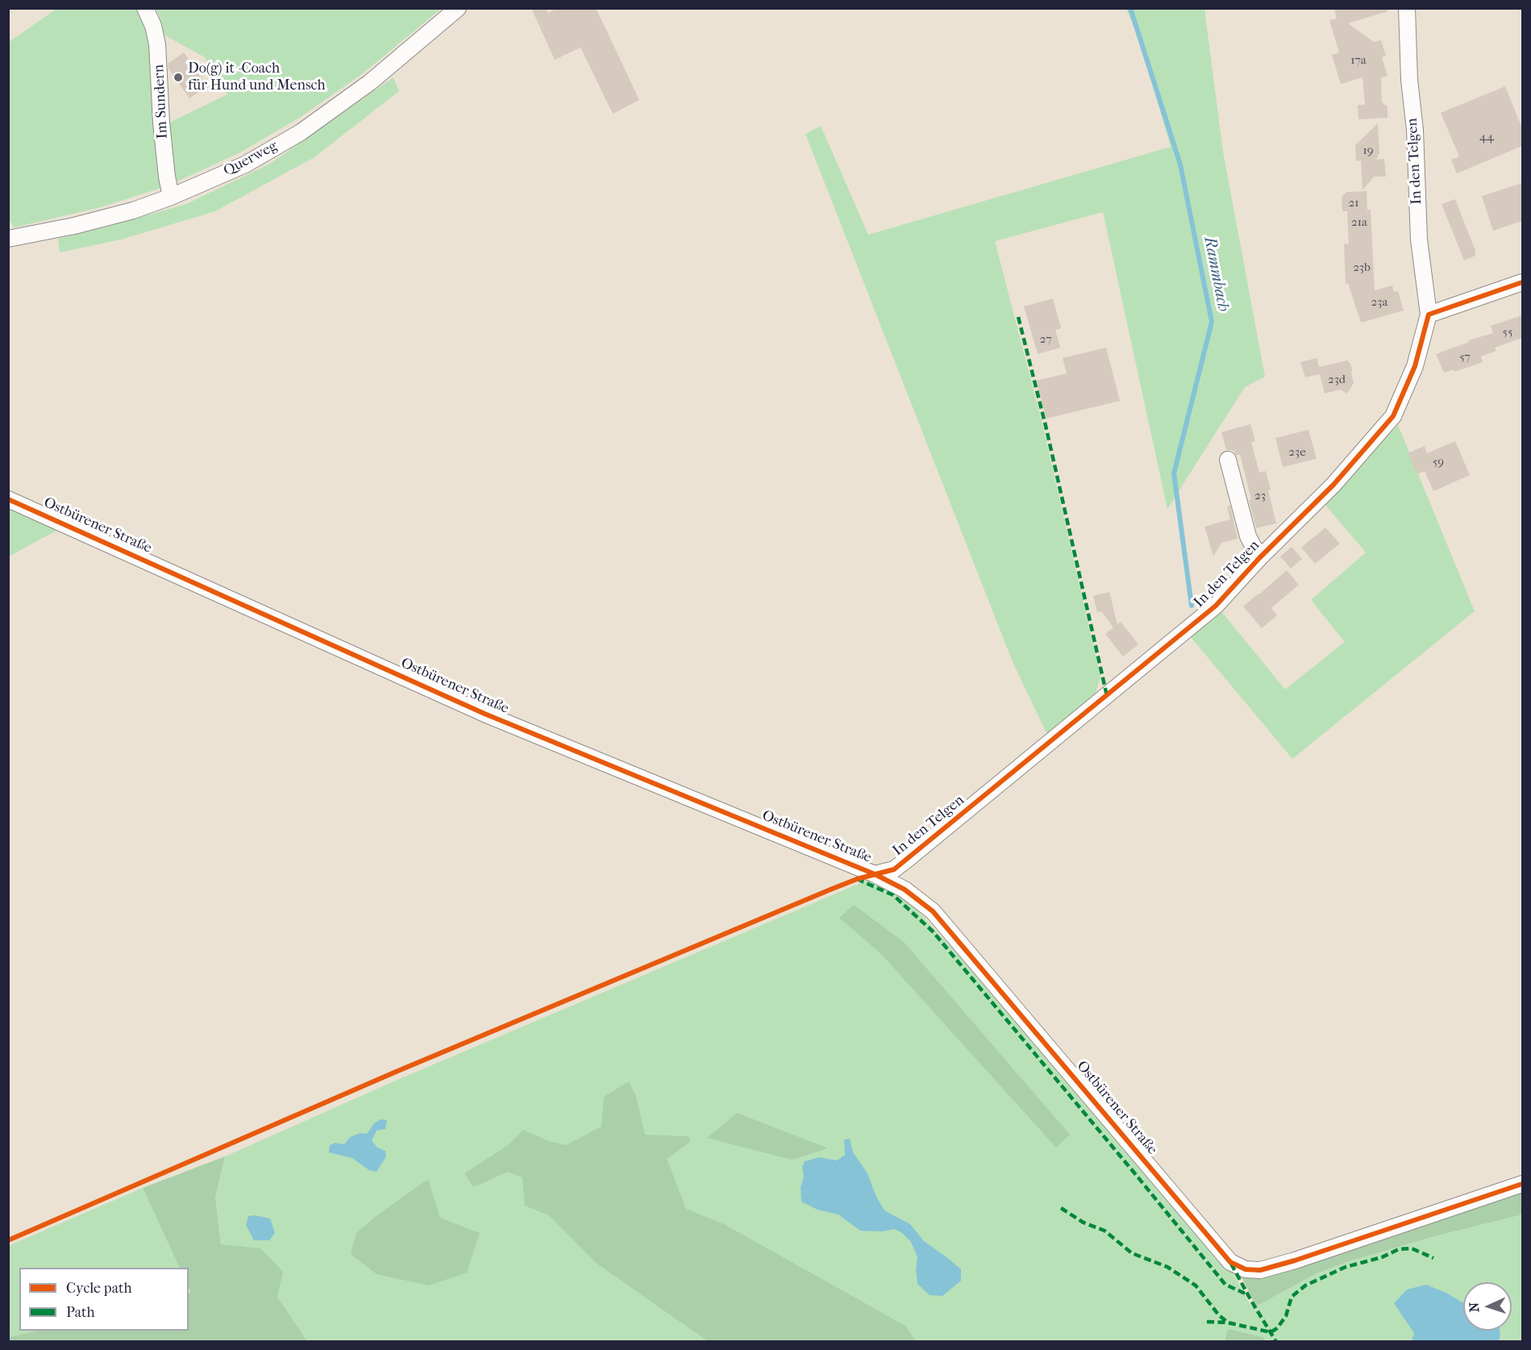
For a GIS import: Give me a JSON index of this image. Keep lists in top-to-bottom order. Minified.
{"streets":{"street":["Im Sundern","Querweg","In den Telgen","Ostbürener Straße"]},"crossings":[["Im Sundern","Querweg"],["In den Telgen","Ostbürener Straße"]],"water":["Rammbach"],"places":["Do(g) it -Coach für Hund und Mensch"],"house_numbers":["17a","44","19","21","21a","23b","23a","55","27","57","23d","23e","59","23"],"legend":["Cycle path","Path"],"north":"left"}
